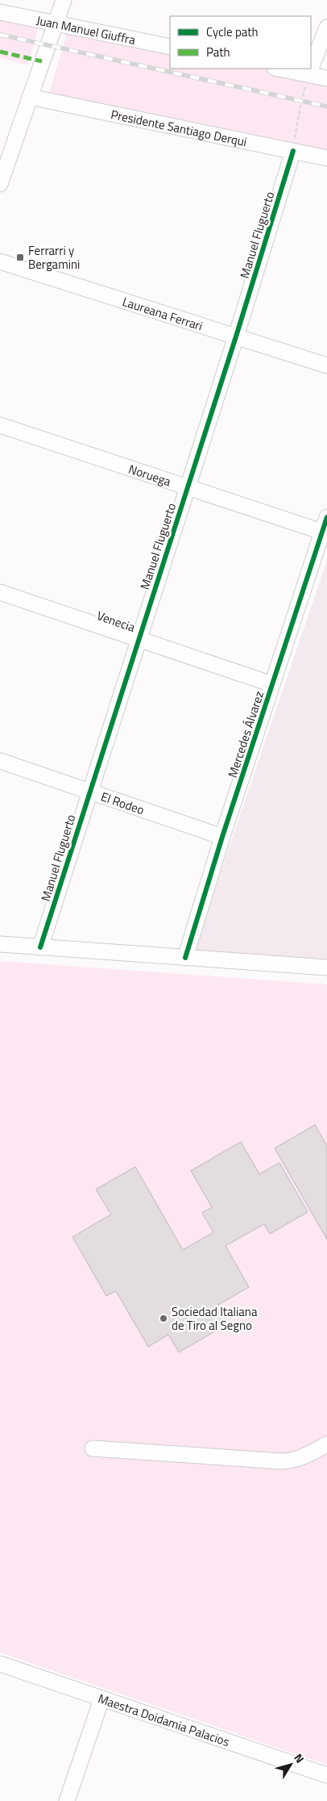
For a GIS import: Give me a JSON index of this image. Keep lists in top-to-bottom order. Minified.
{"streets":{"street":["Juan Manuel Giuffra","Presidente Santiago Derqui","Manuel Fluguerto","Laureana Ferrari","Noruega","Venecia","Mercedes Álvarez","El Rodeo","Maestra Doidamia Palacios"]},"crossings":[["Presidente Santiago Derqui","Manuel Fluguerto"],["Manuel Fluguerto","Laureana Ferrari"],["Manuel Fluguerto","Noruega"],["Manuel Fluguerto","Venecia"],["Manuel Fluguerto","El Rodeo"],["Noruega","Mercedes Álvarez"],["Venecia","Mercedes Álvarez"],["Mercedes Álvarez","El Rodeo"]],"places":{"transit":["Ferrarri y Bergamini"],"other":["Sociedad Italiana de Tiro al Segno"]},"legend":["Cycle path","Path"],"north":"top right"}
